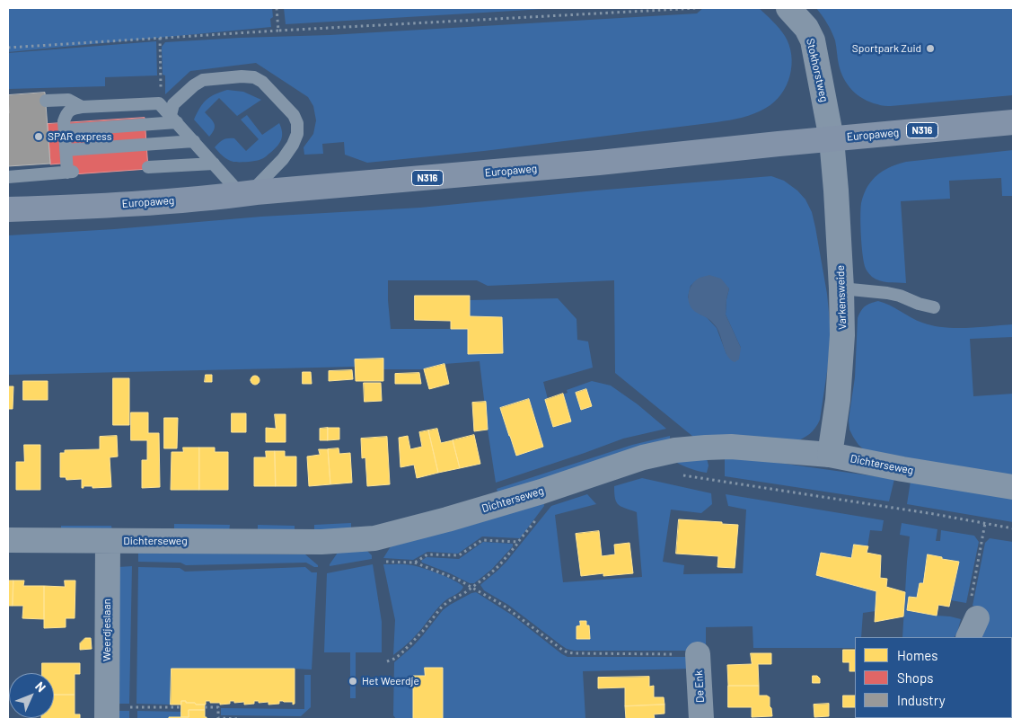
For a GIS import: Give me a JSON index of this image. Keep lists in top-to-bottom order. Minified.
{"streets":{"main road":["N316","Europaweg"],"street":["Stokhorstweg","Varkensweide","Dichterseweg","Weerdjeslaan","De Enk"]},"crossings":[["Stokhorstweg","Europaweg"],["Stokhorstweg","Varkensweide"],["Europaweg","Varkensweide"],["Varkensweide","Dichterseweg"],["Dichterseweg","Weerdjeslaan"]],"places":["Sportpark Zuid","SPAR express","Het Weerdje"],"legend":["Homes","Shops","Industry"],"north":"top right"}
